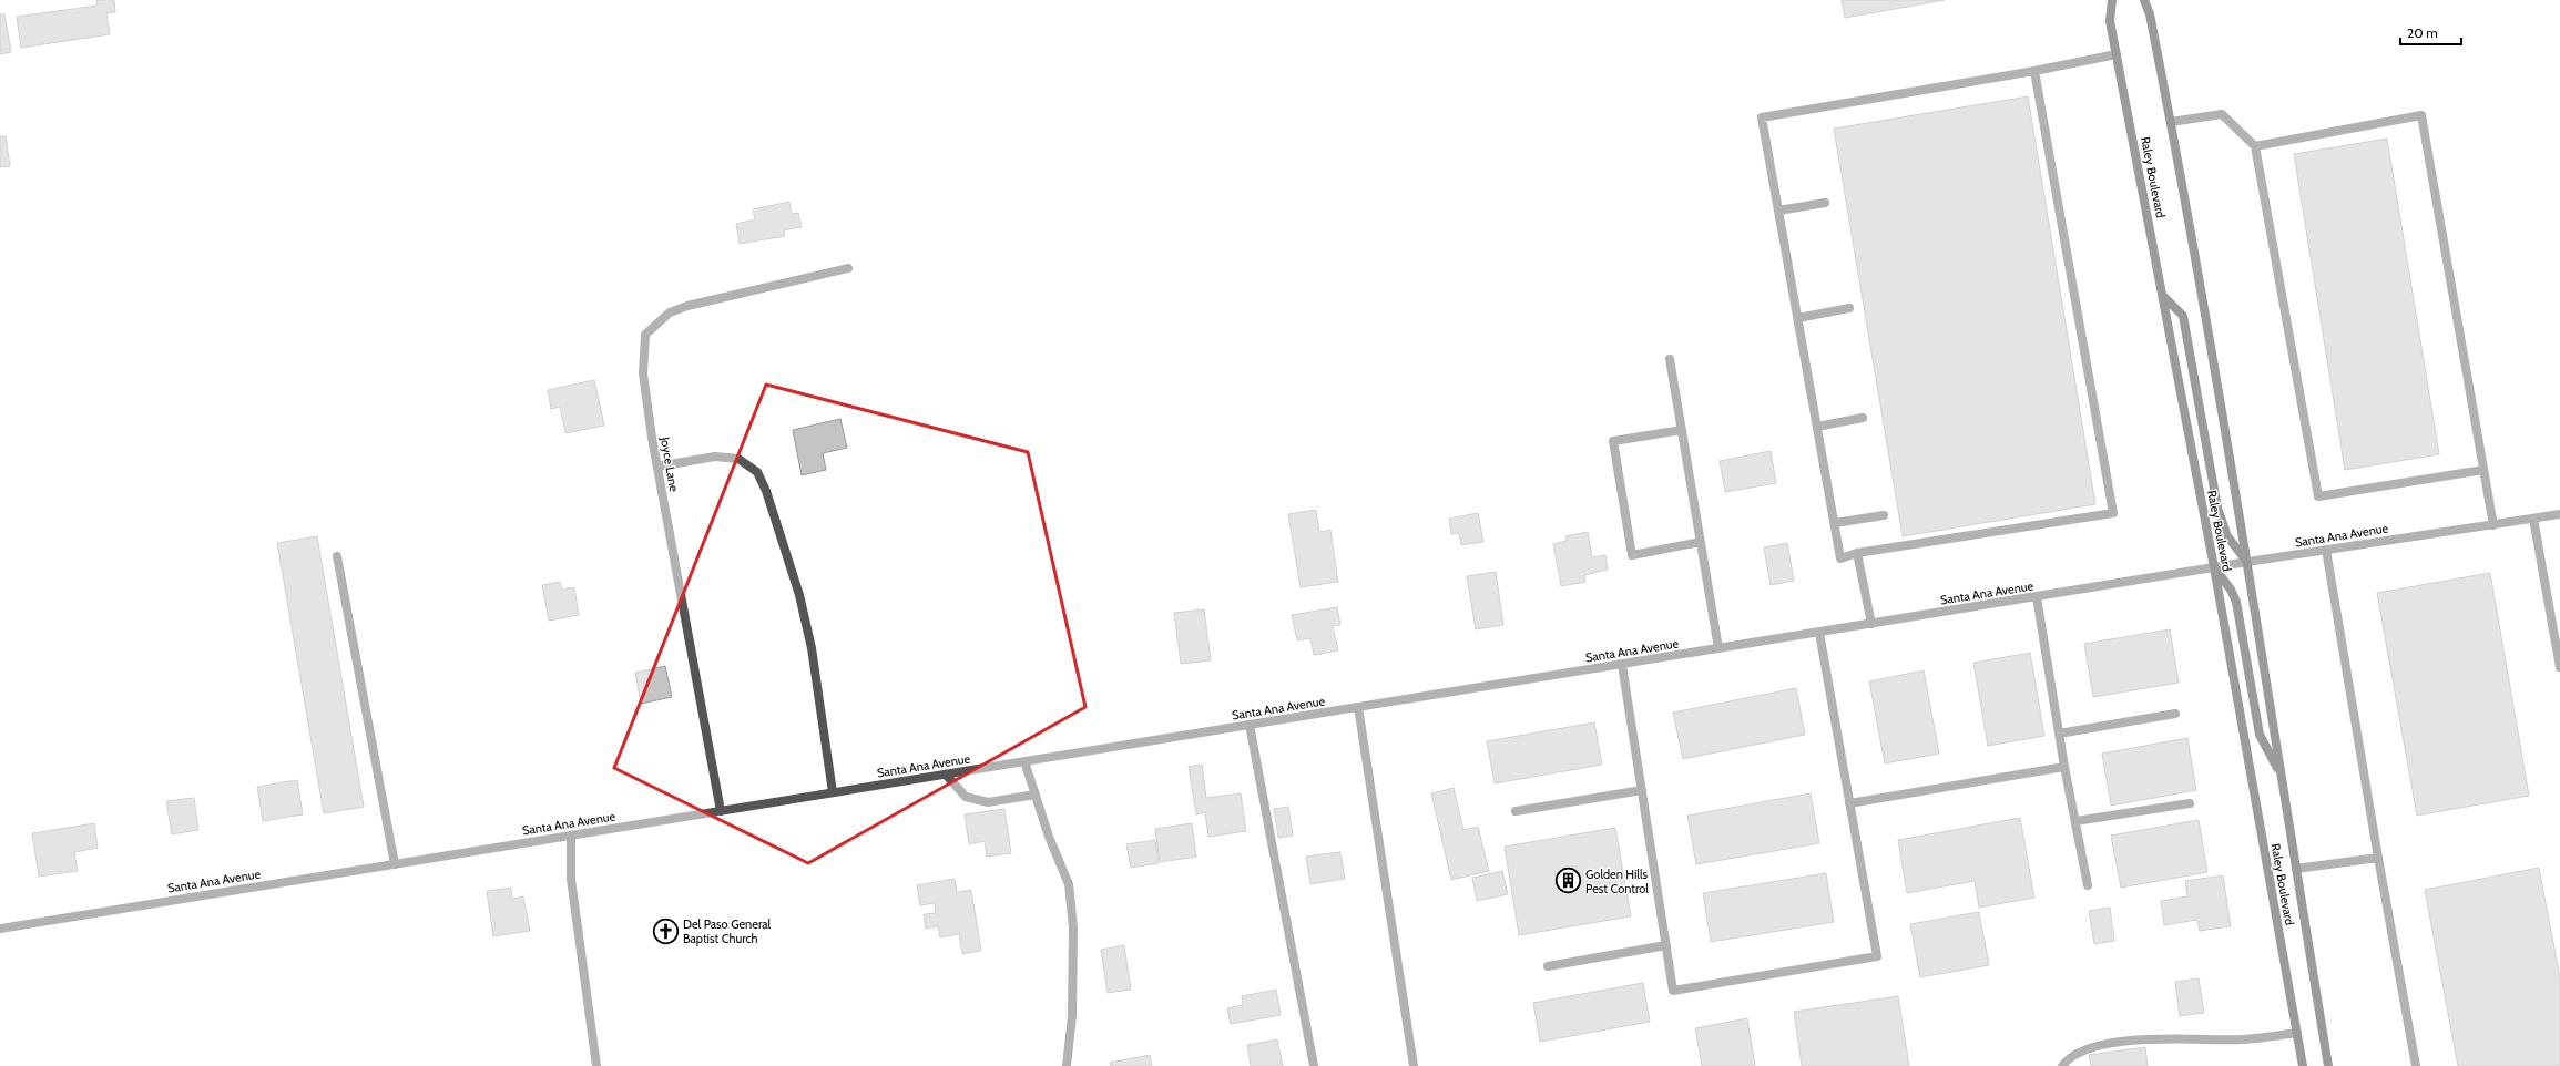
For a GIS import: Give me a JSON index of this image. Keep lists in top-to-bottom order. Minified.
{"streets":{"street":["Raley Boulevard","Joyce Lane","Santa Ana Avenue"]},"crossings":[["Raley Boulevard","Santa Ana Avenue"],["Joyce Lane","Santa Ana Avenue"]],"places":{"building":["Golden Hills Pest Control"],"church":["Del Paso General Baptist Church"]},"scale_bar":"20 m"}
